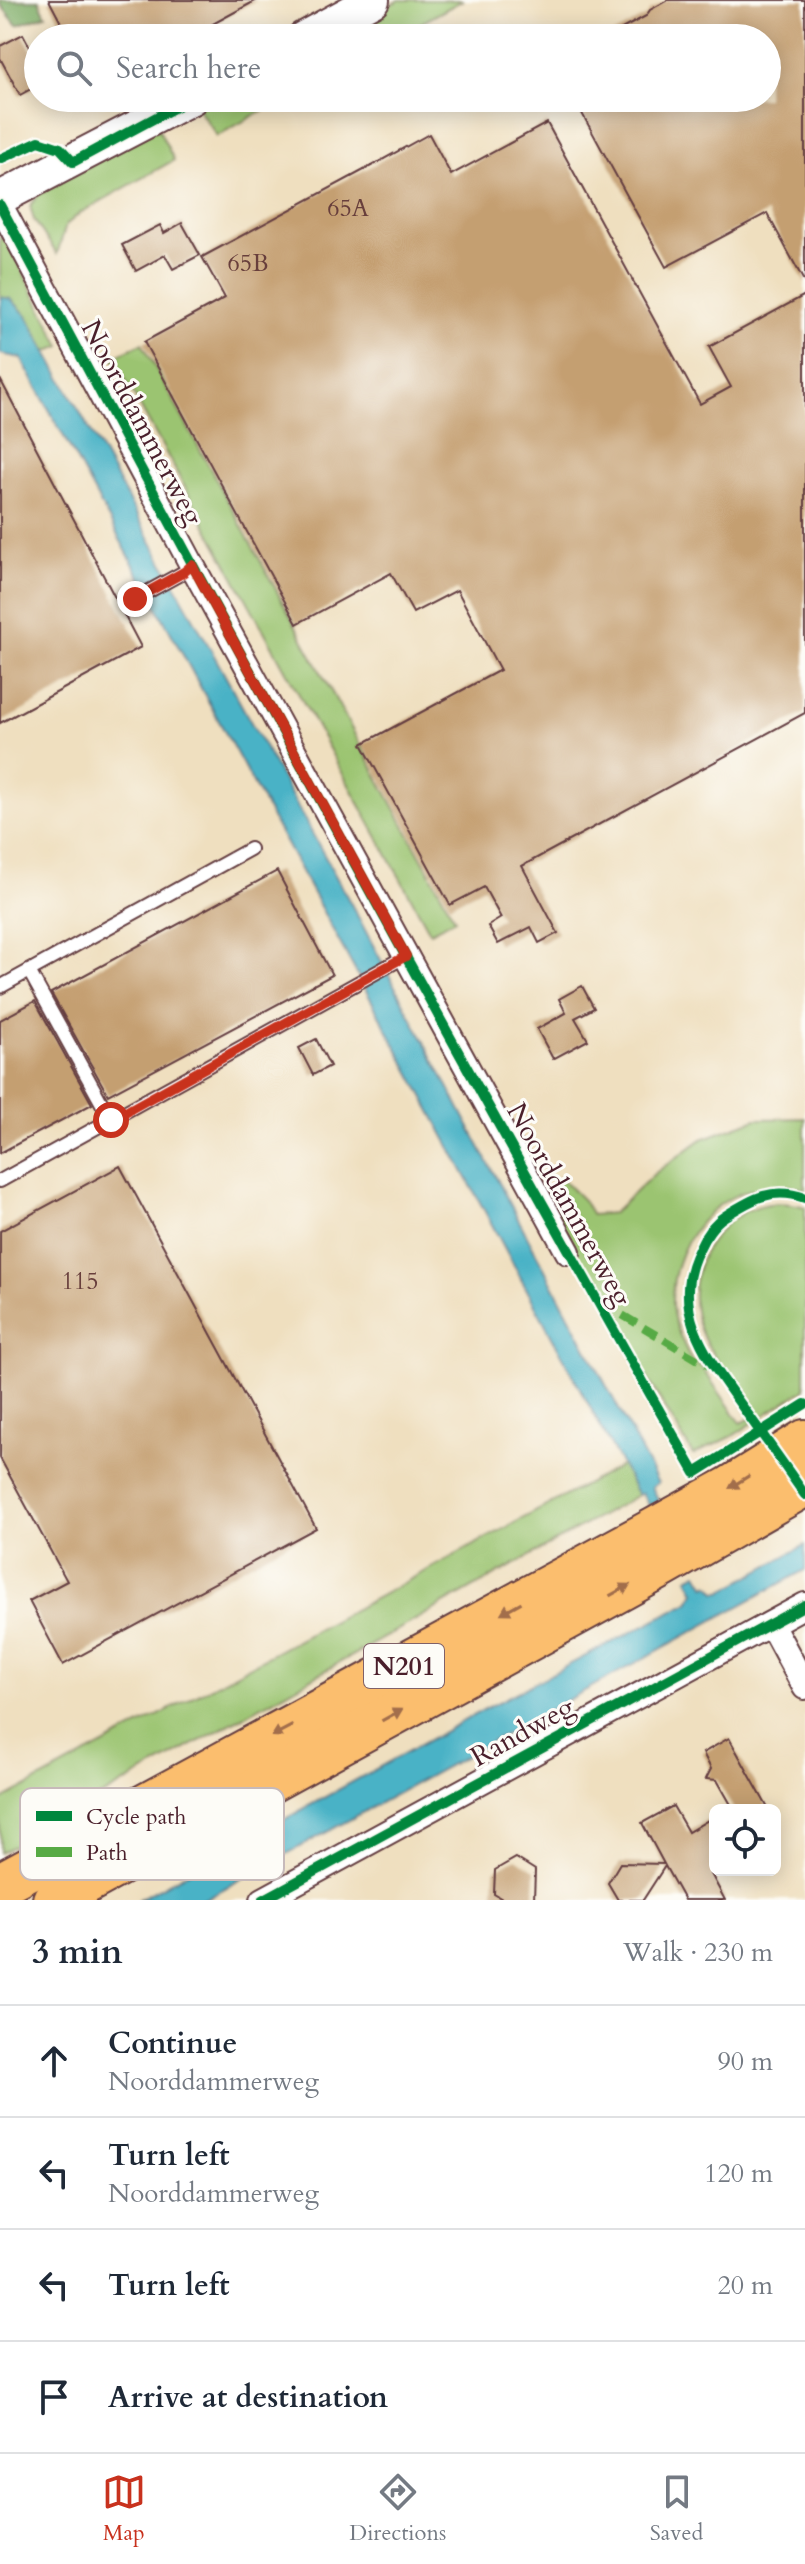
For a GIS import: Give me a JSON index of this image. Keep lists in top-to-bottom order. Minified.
{"streets":{"highway":["N201"],"street":["Noorddammerweg","Randweg"]},"house_numbers":["65A","65B","115"],"legend":["Cycle path","Path"],"page":{"search":"Search here","heading":["3 min","Walk · 230 m"],"list":[["Continue","Noorddammerweg","90 m"],["Turn left","Noorddammerweg","120 m"],["Turn left","20 m"],"Arrive at destination"],"nav":["Map","Directions","Saved"]}}
